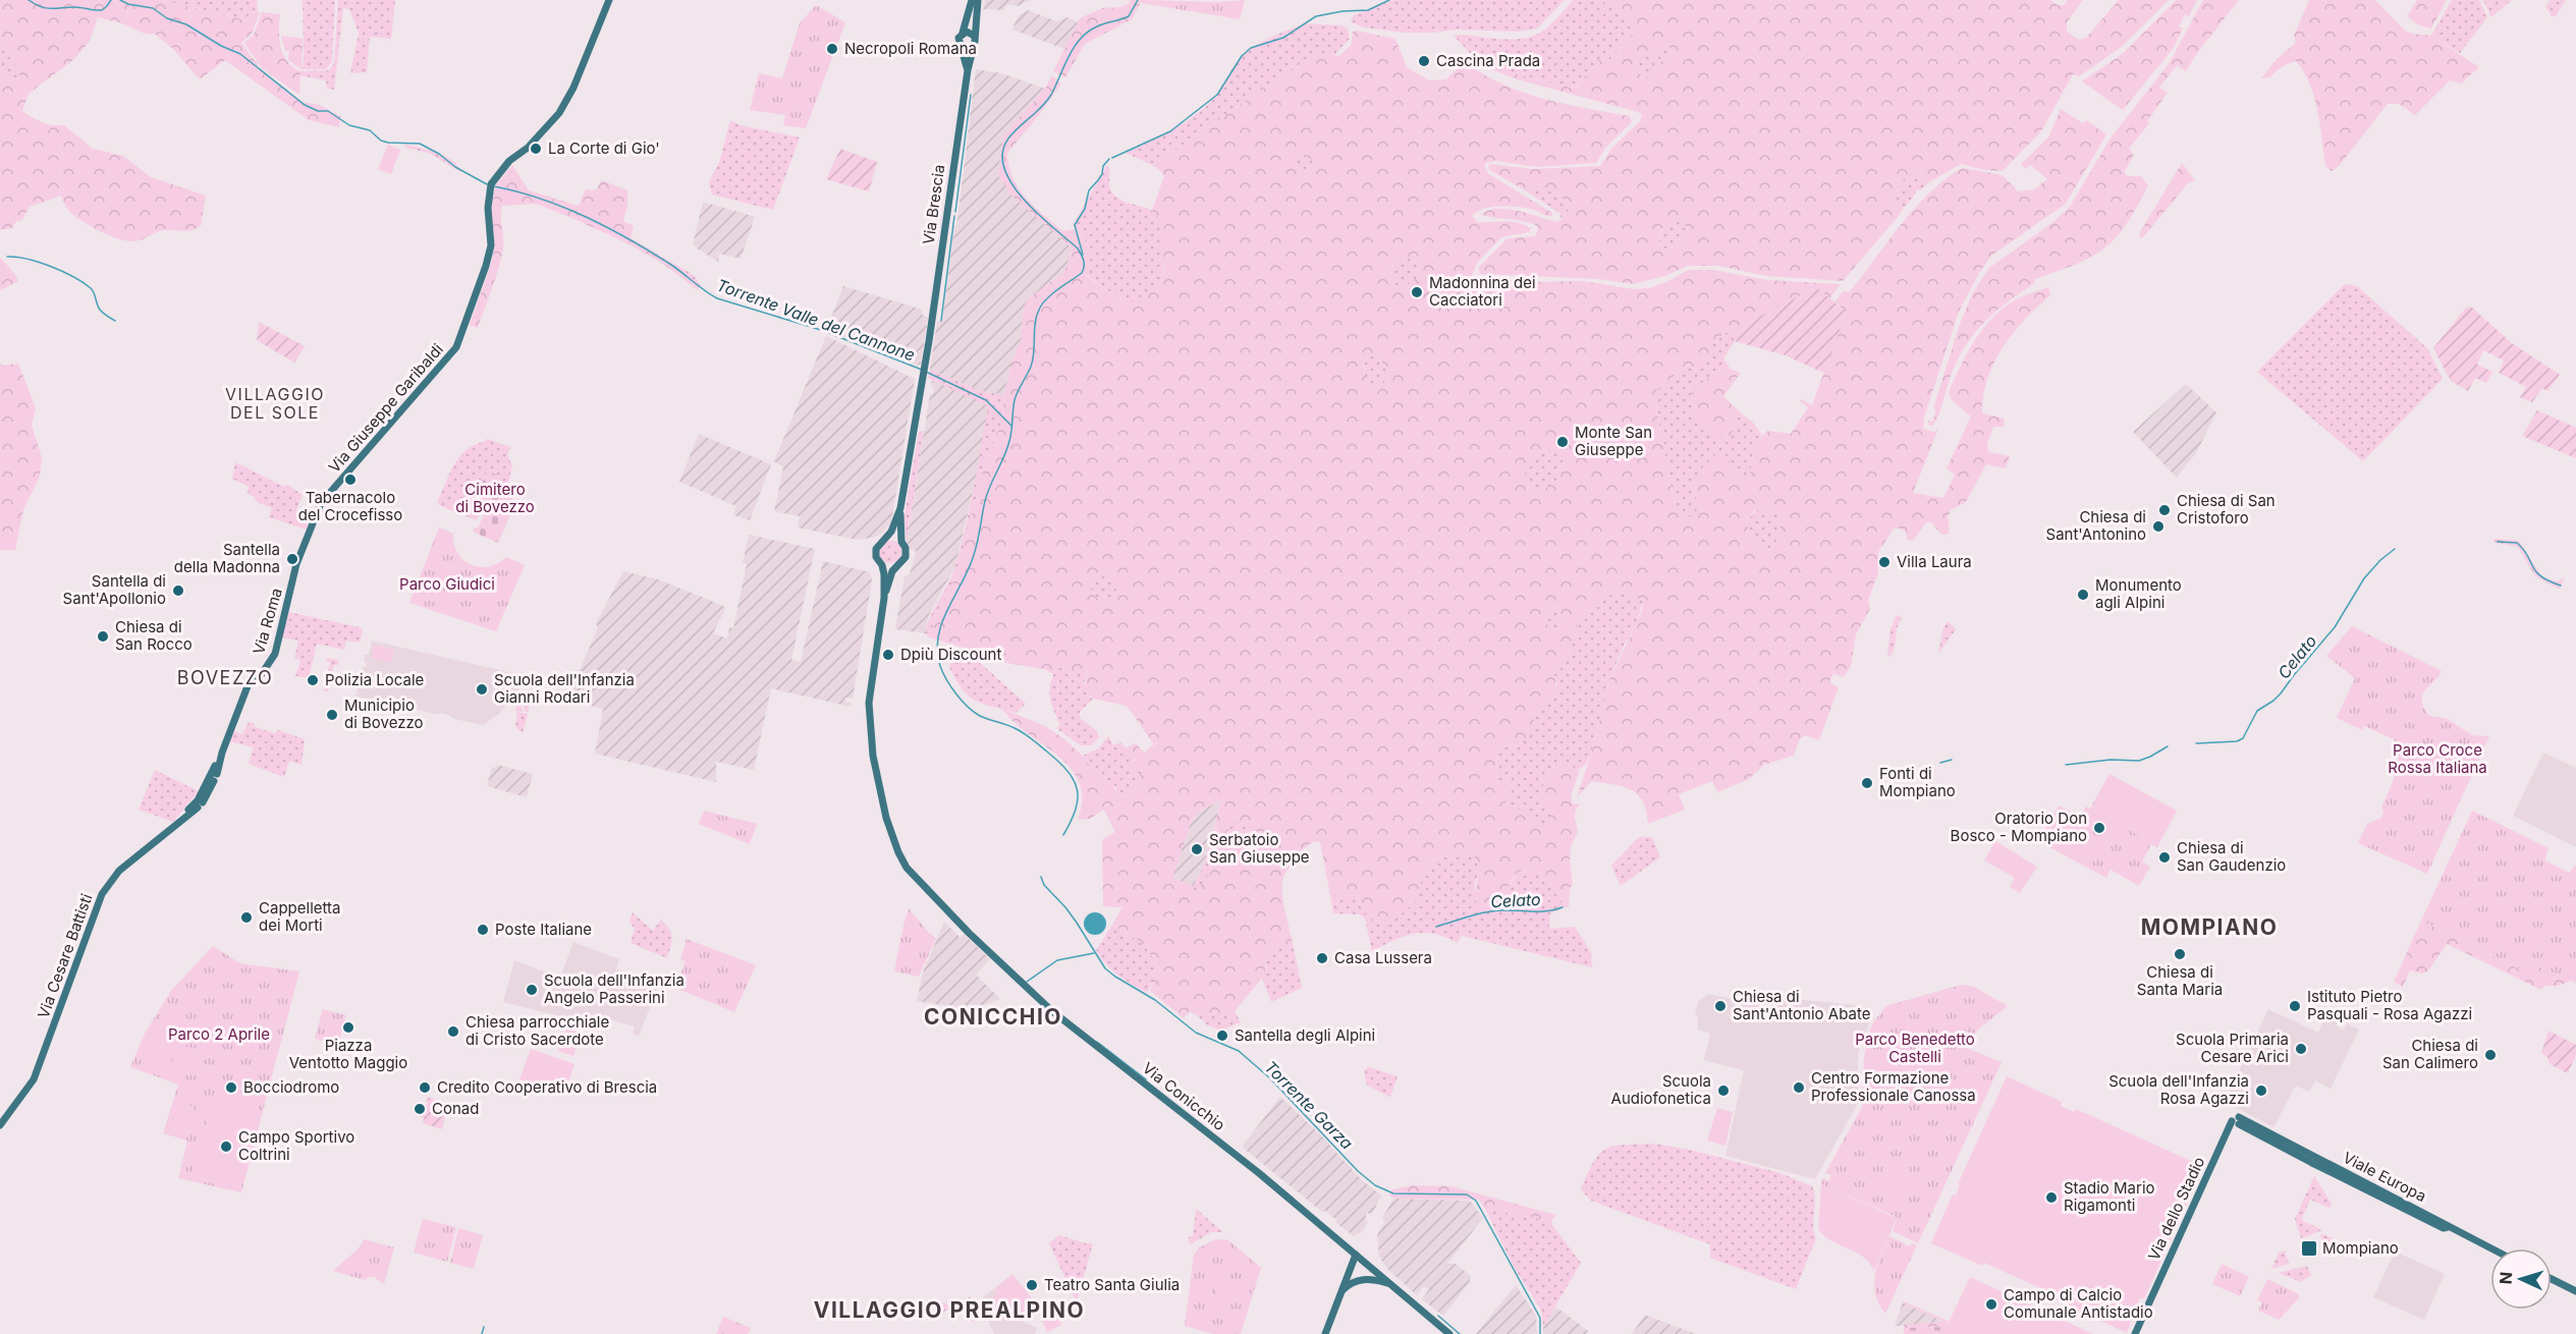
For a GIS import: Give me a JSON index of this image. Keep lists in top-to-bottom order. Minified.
{"streets":{"street":["Via Brescia","Via Giuseppe Garibaldi","Via Roma","Via Cesare Battisti","Via Conicchio","Viale Europa","Via dello Stadio"]},"crossings":[["Via Giuseppe Garibaldi","Via Roma"],["Via Roma","Via Cesare Battisti"],["Viale Europa","Via dello Stadio"]],"districts":["VILLAGGIO DEL SOLE","BOVEZZO","MOMPIANO","CONICCHIO","VILLAGGIO PREALPINO"],"water":["Torrente Valle del Cannone","Celato","Torrente Garza"],"parks":["Cimitero di Bovezzo","Parco Giudici","Parco Croce Rossa Italiana","Parco 2 Aprile","Parco Benedetto Castelli"],"places":{"other":["Necropoli Romana","Cascina Prada","La Corte di Gio'","Madonnina dei Cacciatori","Monte San Giuseppe","Tabernacolo del Crocefisso","Chiesa di San Cristoforo","Chiesa di Sant'Antonino","Santella della Madonna","Villa Laura","Santella di Sant'Apollonio","Monumento agli Alpini","Chiesa di San Rocco","Dpiù Discount","Polizia Locale","Scuola dell'Infanzia Gianni Rodari","Municipio di Bovezzo","Fonti di Mompiano","Oratorio Don Bosco - Mompiano","Serbatoio San Giuseppe","Chiesa di San Gaudenzio","Cappelletta dei Morti","Poste Italiane","Chiesa di Santa Maria","Casa Lussera","Scuola dell'Infanzia Angelo Passerini","Chiesa di Sant'Antonio Abate","Istituto Pietro Pasquali - Rosa Agazzi","Piazza Ventotto Maggio","Chiesa parrocchiale di Cristo Sacerdote","Santella degli Alpini","Scuola Primaria Cesare Arici","Chiesa di San Calimero","Bocciodromo","Credito Cooperativo di Brescia","Centro Formazione Professionale Canossa","Scuola Audiofonetica","Scuola dell'Infanzia Rosa Agazzi","Conad","Campo Sportivo Coltrini","Stadio Mario Rigamonti","Teatro Santa Giulia","Campo di Calcio Comunale Antistadio"],"transit":["Mompiano"]},"north":"left"}
